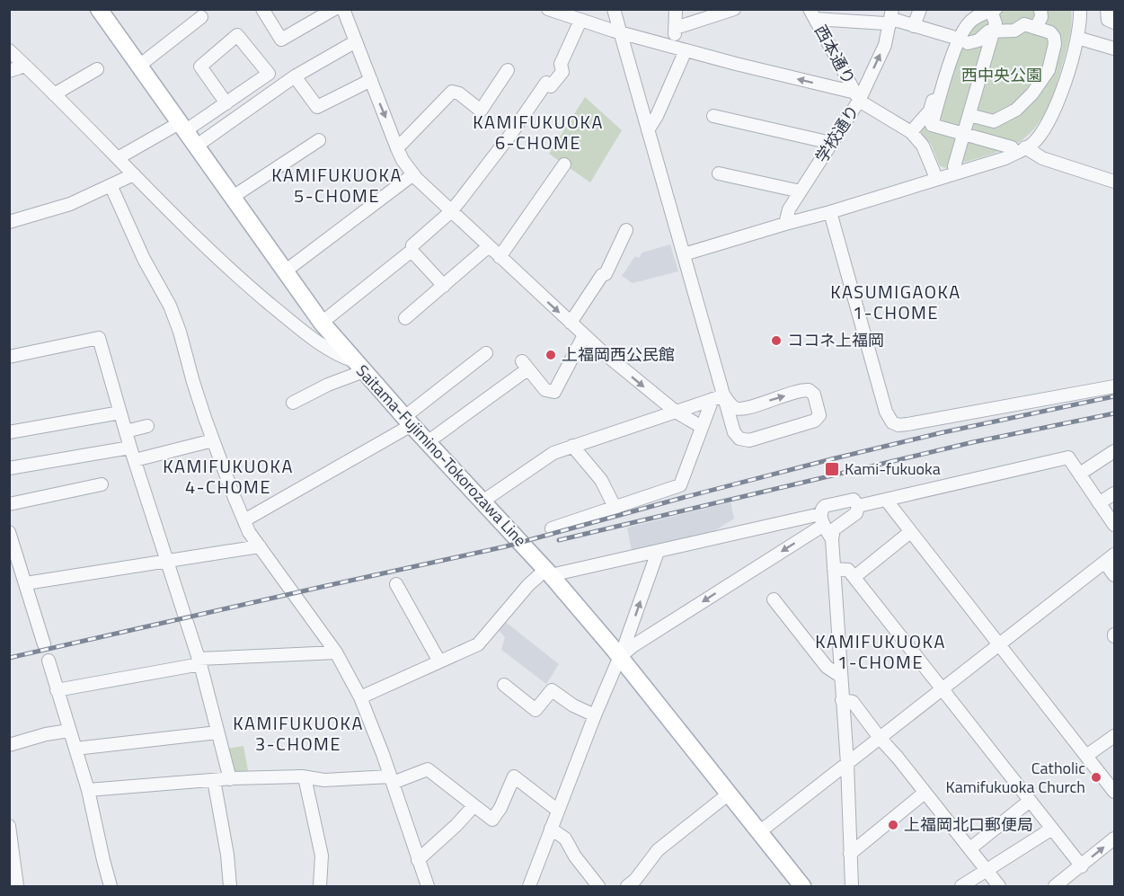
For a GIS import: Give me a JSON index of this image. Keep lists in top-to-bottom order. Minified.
{"streets":{"main road":["Saitama-Fujimino-Tokorozawa Line"],"street":["西本通り","学校通り"]},"crossings":[["西本通り","学校通り"]],"districts":["KAMIFUKUOKA 6-CHOME","KAMIFUKUOKA 5-CHOME","KASUMIGAOKA 1-CHOME","KAMIFUKUOKA 4-CHOME","KAMIFUKUOKA 1-CHOME","KAMIFUKUOKA 3-CHOME"],"parks":["西中央公園"],"places":{"other":["ココネ上福岡","上福岡西公民館","Catholic Kamifukuoka Church","上福岡北口郵便局"],"transit":["Kami-fukuoka"]}}
